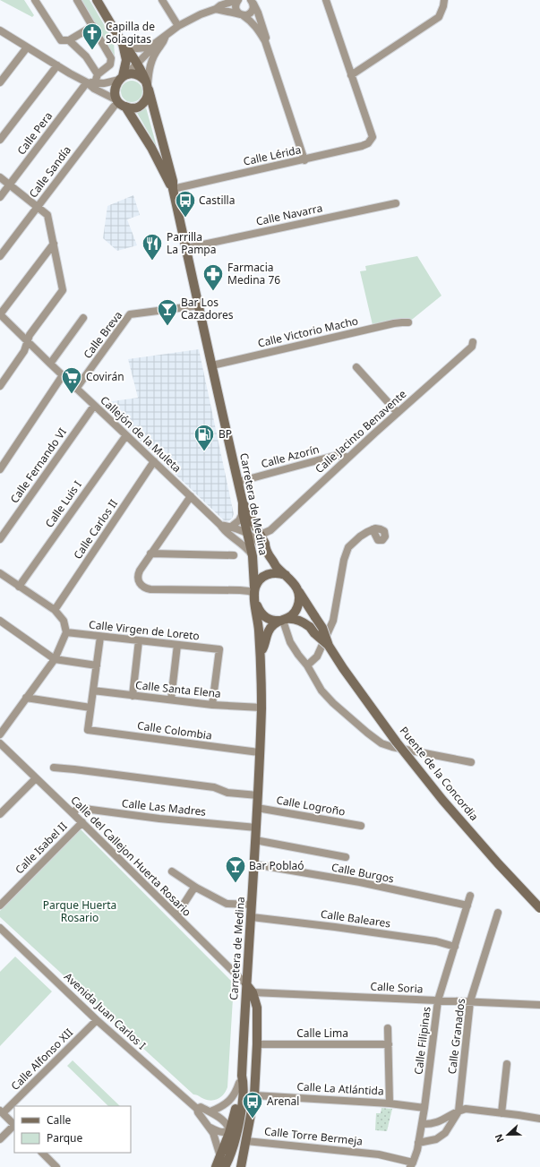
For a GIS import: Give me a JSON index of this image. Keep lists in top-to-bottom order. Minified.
{"streets":{"main road":["Carretera de Medina","Puente de la Concordia"],"street":["Calle Pera","Calle Lérida","Calle Sandía","Calle Navarra","Calle Victorio Macho","Calle Breva","Calle Jacinto Benavente","Callejón de la Muleta","Calle Azorín","Calle Fernando VI","Calle Luis I","Calle Carlos II","Calle Virgen de Loreto","Calle Santa Elena","Calle Colombia","Calle Logroño","Calle Las Madres","Calle Isabel II","Calle del Callejon Huerta Rosario","Calle Burgos","Calle Baleares","Calle Soria","Avenida Juan Carlos I","Calle Lima","Calle Granados","Calle Filipinas","Calle Alfonso XII","Calle La Atlántida","Calle Torre Bermeja"]},"crossings":[["Calle Lérida","Carretera de Medina"],["Calle Sandía","Carretera de Medina"],["Calle Navarra","Carretera de Medina"],["Calle Victorio Macho","Carretera de Medina"],["Calle Breva","Callejón de la Muleta"],["Calle Breva","Carretera de Medina"],["Calle Jacinto Benavente","Calle Azorín"],["Callejón de la Muleta","Calle Fernando VI"],["Callejón de la Muleta","Calle Luis I"],["Callejón de la Muleta","Carretera de Medina"],["Callejón de la Muleta","Calle Carlos II"],["Calle Azorín","Carretera de Medina"],["Carretera de Medina","Calle Santa Elena"],["Carretera de Medina","Calle Colombia"],["Carretera de Medina","Calle Logroño"],["Carretera de Medina","Calle Las Madres"],["Carretera de Medina","Calle del Callejon Huerta Rosario"],["Carretera de Medina","Calle Burgos"],["Carretera de Medina","Calle Baleares"],["Carretera de Medina","Avenida Juan Carlos I"],["Calle Virgen de Loreto","Calle Santa Elena"],["Calle Las Madres","Calle del Callejon Huerta Rosario"],["Calle Isabel II","Calle del Callejon Huerta Rosario"],["Calle Burgos","Calle Filipinas"],["Calle Baleares","Calle Filipinas"],["Calle Soria","Calle Granados"],["Calle Soria","Calle Filipinas"],["Avenida Juan Carlos I","Calle Alfonso XII"],["Calle Granados","Calle Filipinas"],["Calle Filipinas","Calle La Atlántida"],["Calle Filipinas","Calle Torre Bermeja"]],"parks":["Parque Huerta Rosario"],"places":{"church":["Capilla de Solagitas"],"bus stop":["Castilla","Arenal"],"restaurant":["Parrilla La Pampa"],"pharmacy":["Farmacia Medina 76"],"bar":["Bar Los Cazadores","Bar Poblaó"],"supermarket":["Covirán"],"fuel station":["BP"]},"legend":["Calle","Parque"],"north":"left"}
